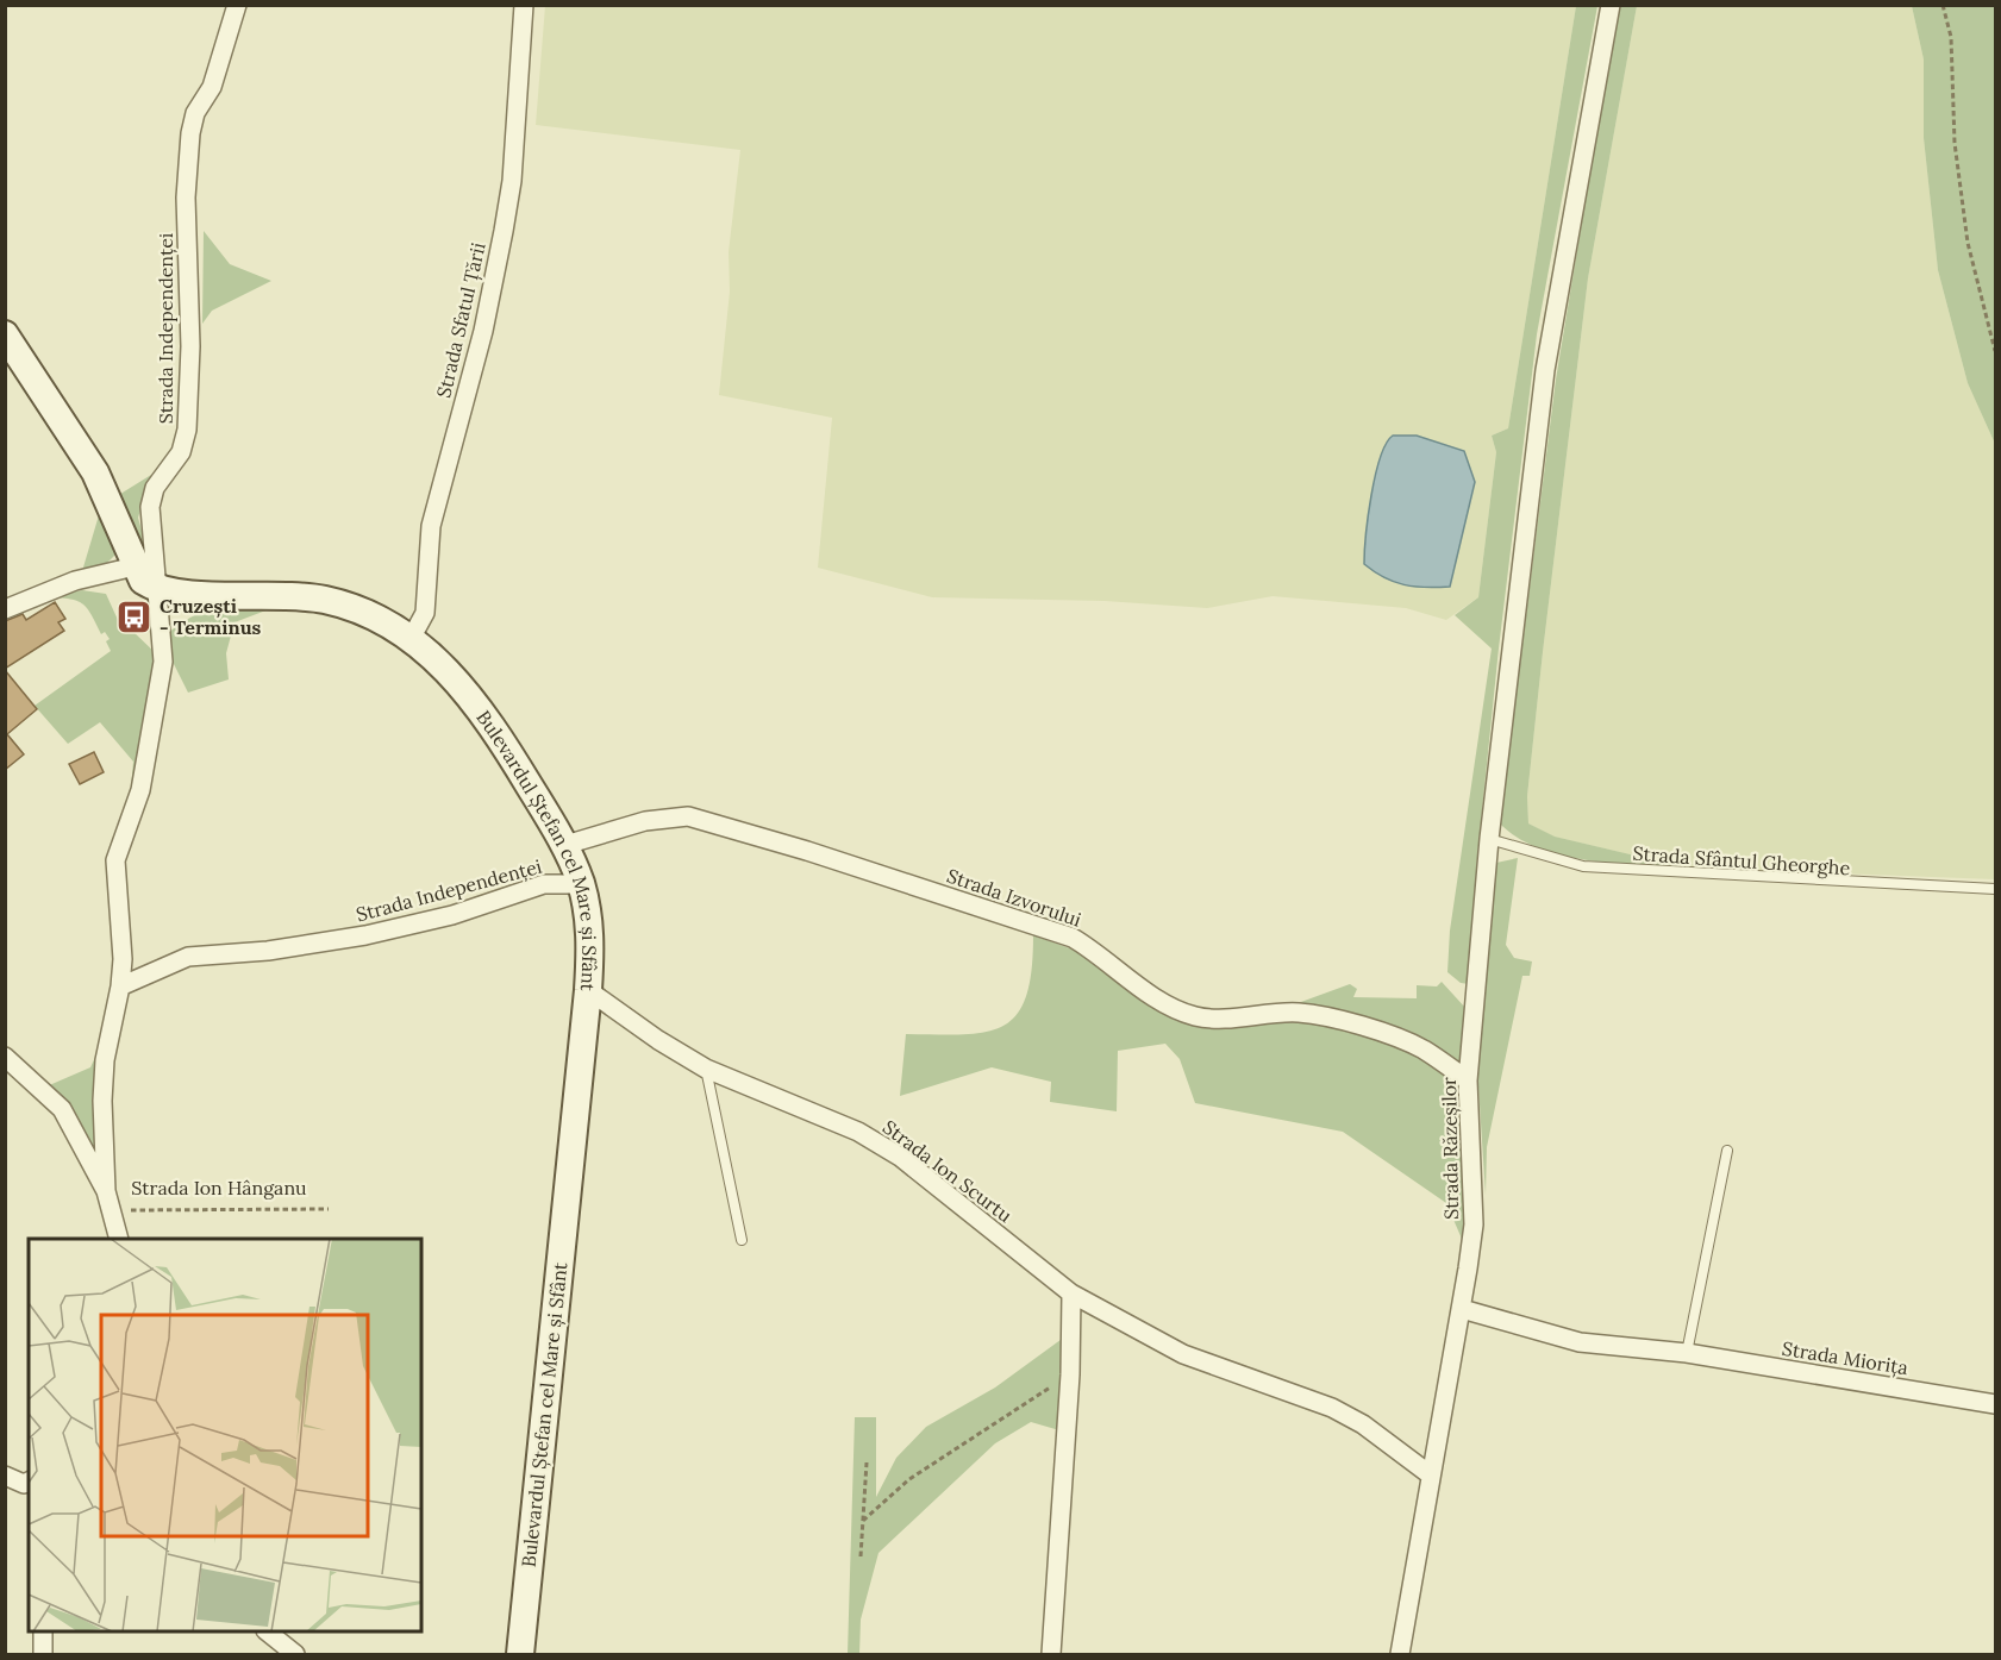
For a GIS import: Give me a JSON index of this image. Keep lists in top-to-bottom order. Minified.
{"streets":{"street":["Strada Sfatul Țării","Strada Independenței","Bulevardul Ștefan cel Mare și Sfânt","Strada Izvorului","Strada Răzeșilor","Strada Ion Scurtu","Strada Ion Hânganu","Strada Miorița"],"lane":["Strada Sfântul Gheorghe"]},"crossings":[["Strada Sfatul Țării","Bulevardul Ștefan cel Mare și Sfânt"],["Strada Independenței","Bulevardul Ștefan cel Mare și Sfânt"],["Strada Independenței","Strada Ion Hânganu"],["Bulevardul Ștefan cel Mare și Sfânt","Strada Izvorului"],["Bulevardul Ștefan cel Mare și Sfânt","Strada Ion Scurtu"],["Strada Sfântul Gheorghe","Strada Răzeșilor"],["Strada Izvorului","Strada Răzeșilor"],["Strada Răzeșilor","Strada Ion Scurtu"],["Strada Răzeșilor","Strada Miorița"]],"places":{"bus stop":["Cruzești - Terminus"]}}
